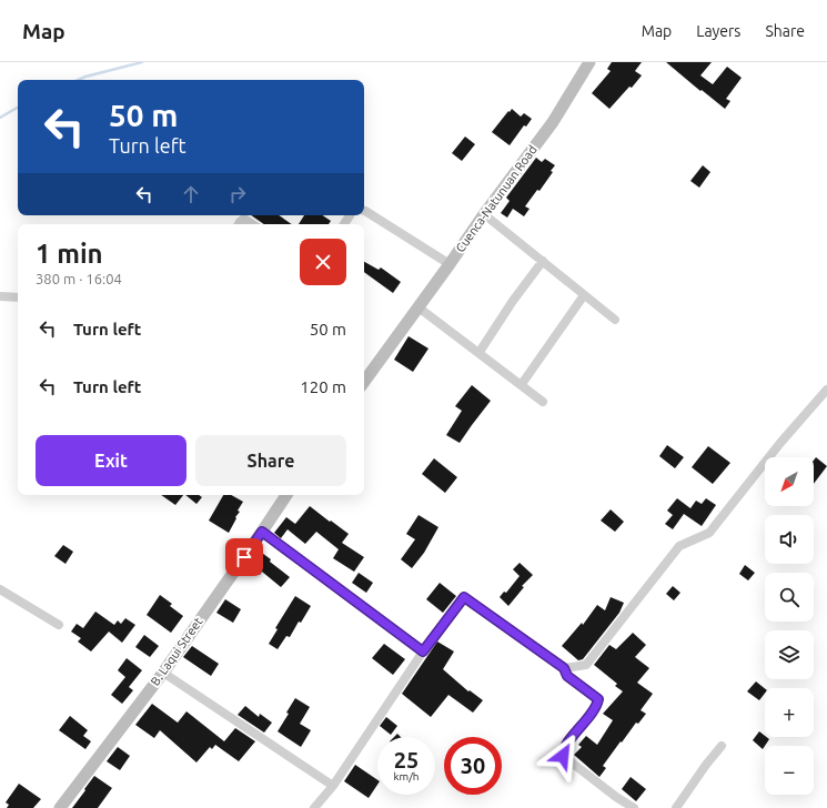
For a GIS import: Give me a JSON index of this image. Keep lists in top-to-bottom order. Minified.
{"streets":{"main road":["Cuenca-Natunuan Road","B. Laqui Street"]},"north":"bottom left","page":{"header":"Map","nav":["Map","Layers","Share"],"turn":["50 m","Turn left"],"heading":["1 min","380 m · 16:04"],"list":[{"name":"Turn left","value":"50 m"},{"name":"Turn left","value":"120 m"}],"buttons":["Exit","Share"],"map_buttons":["+","−"],"speed":"25 km/h","limit":"30"}}
